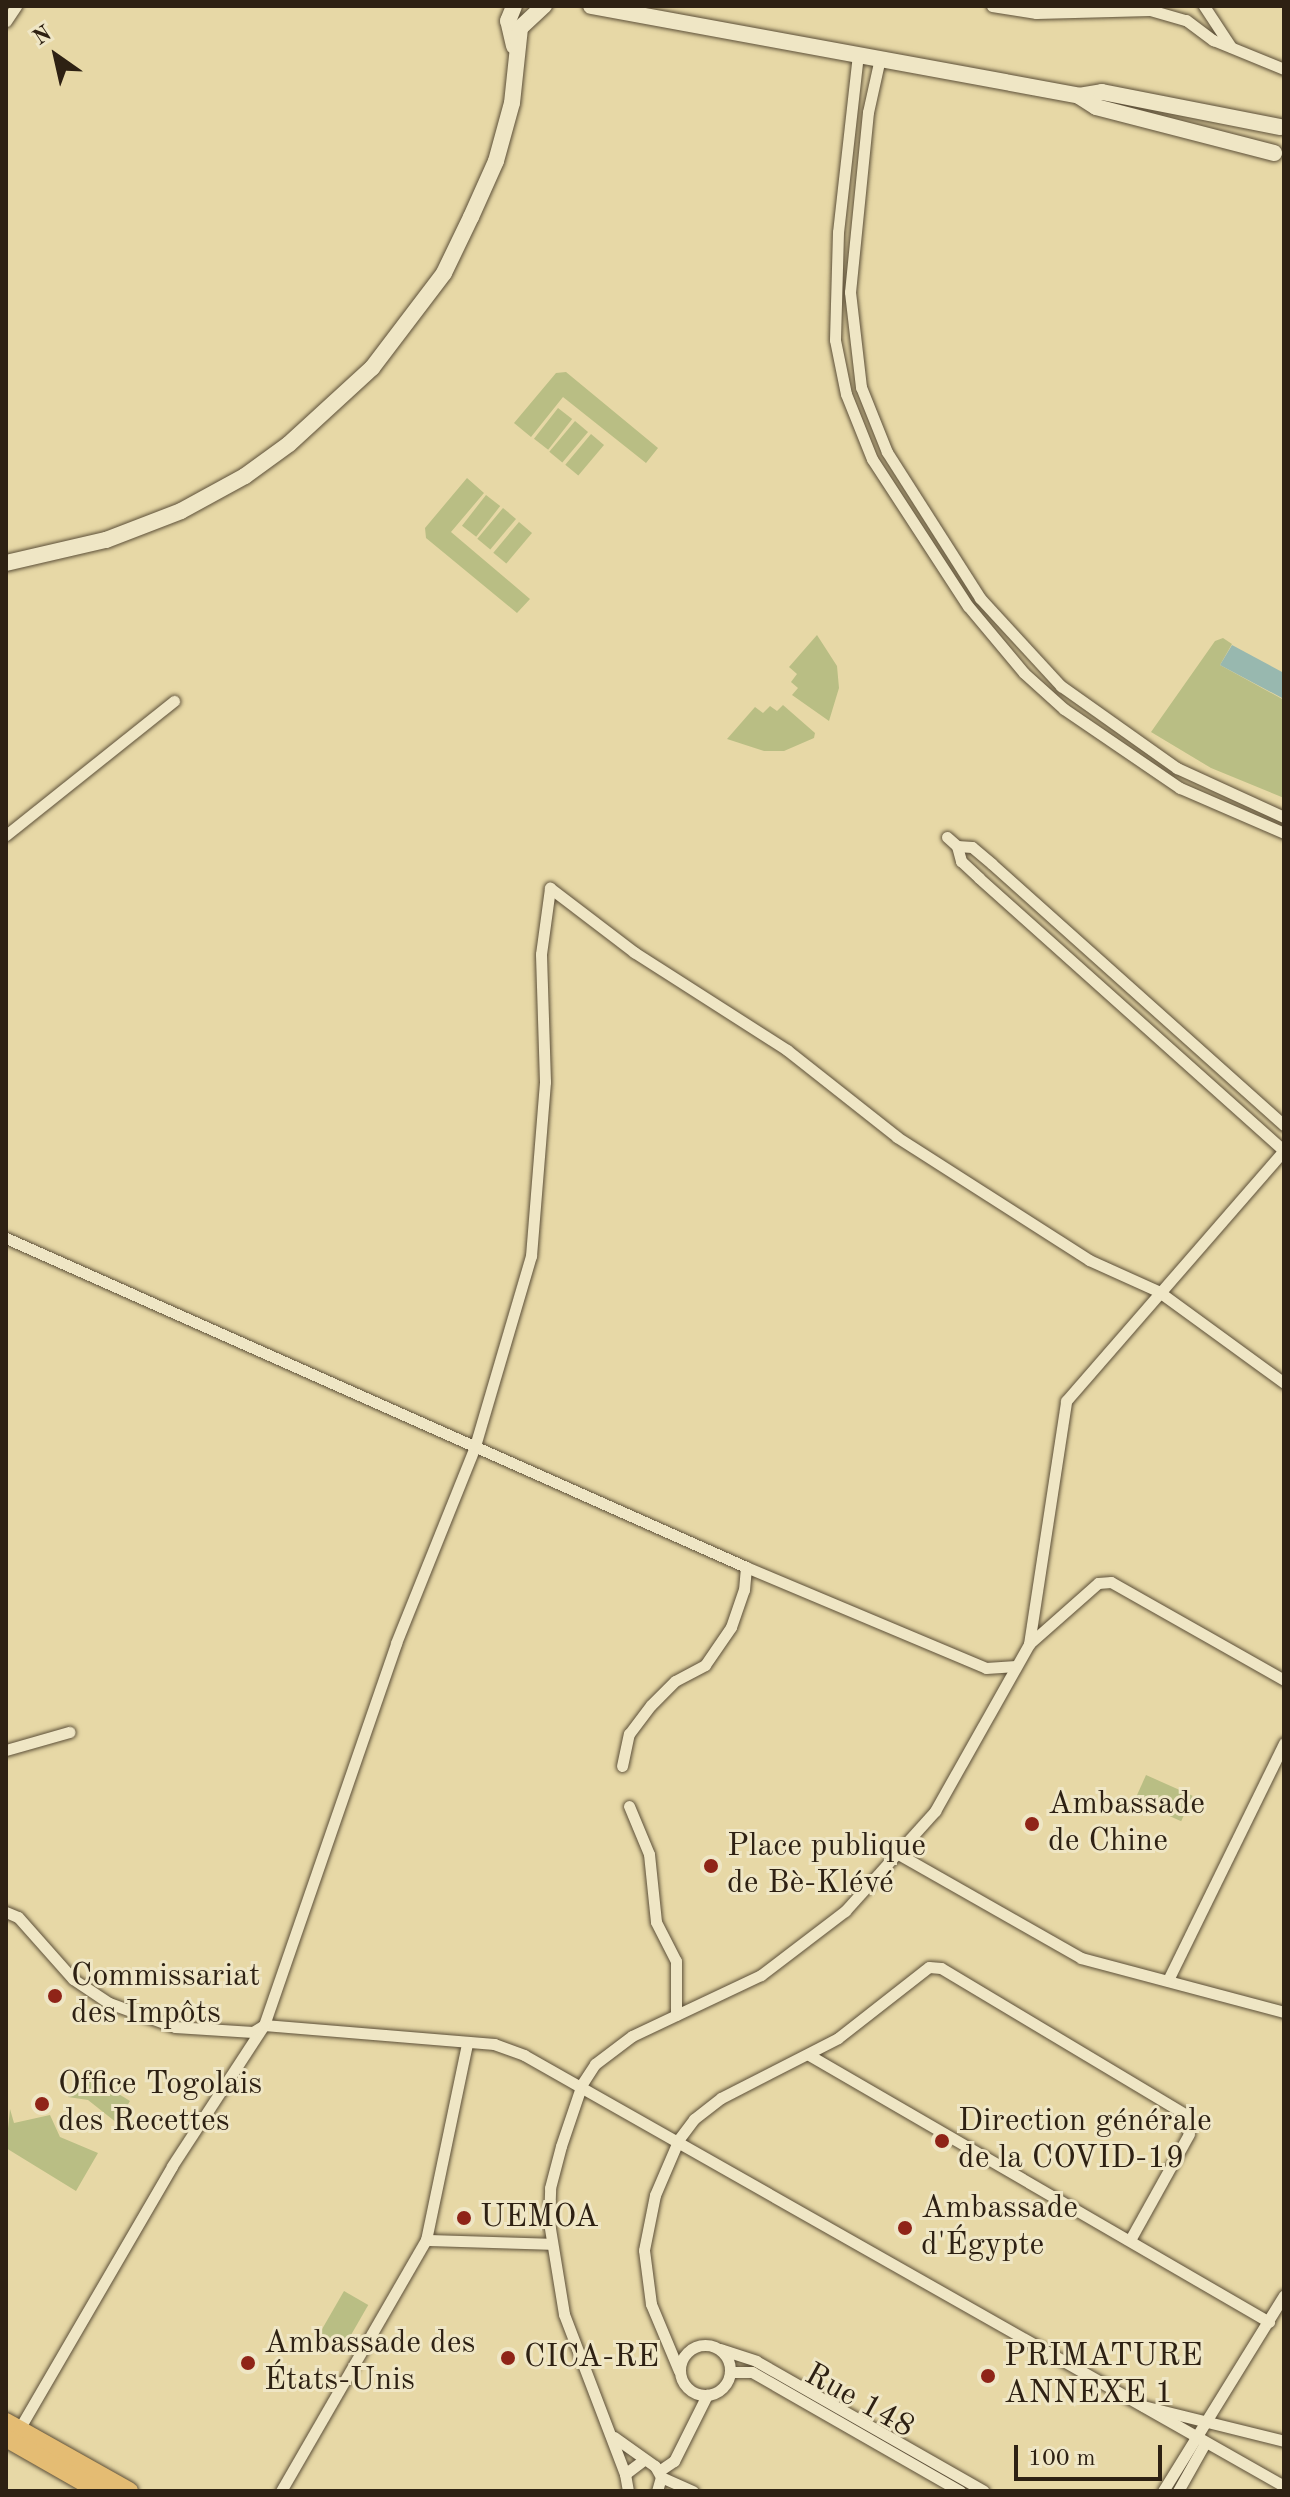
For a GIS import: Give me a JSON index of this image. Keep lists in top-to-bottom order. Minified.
{"streets":{"street":["Rue 148"]},"places":["Ambassade de Chine","Place publique de Bè-Klévé","Commissariat des Impôts","Office Togolais des Recettes","Direction générale de la COVID-19","UEMOA","Ambassade d'Égypte","CICA-RE","Ambassade des États-Unis","PRIMATURE ANNEXE 1"],"scale_bar":"100 m","north":"top left"}
